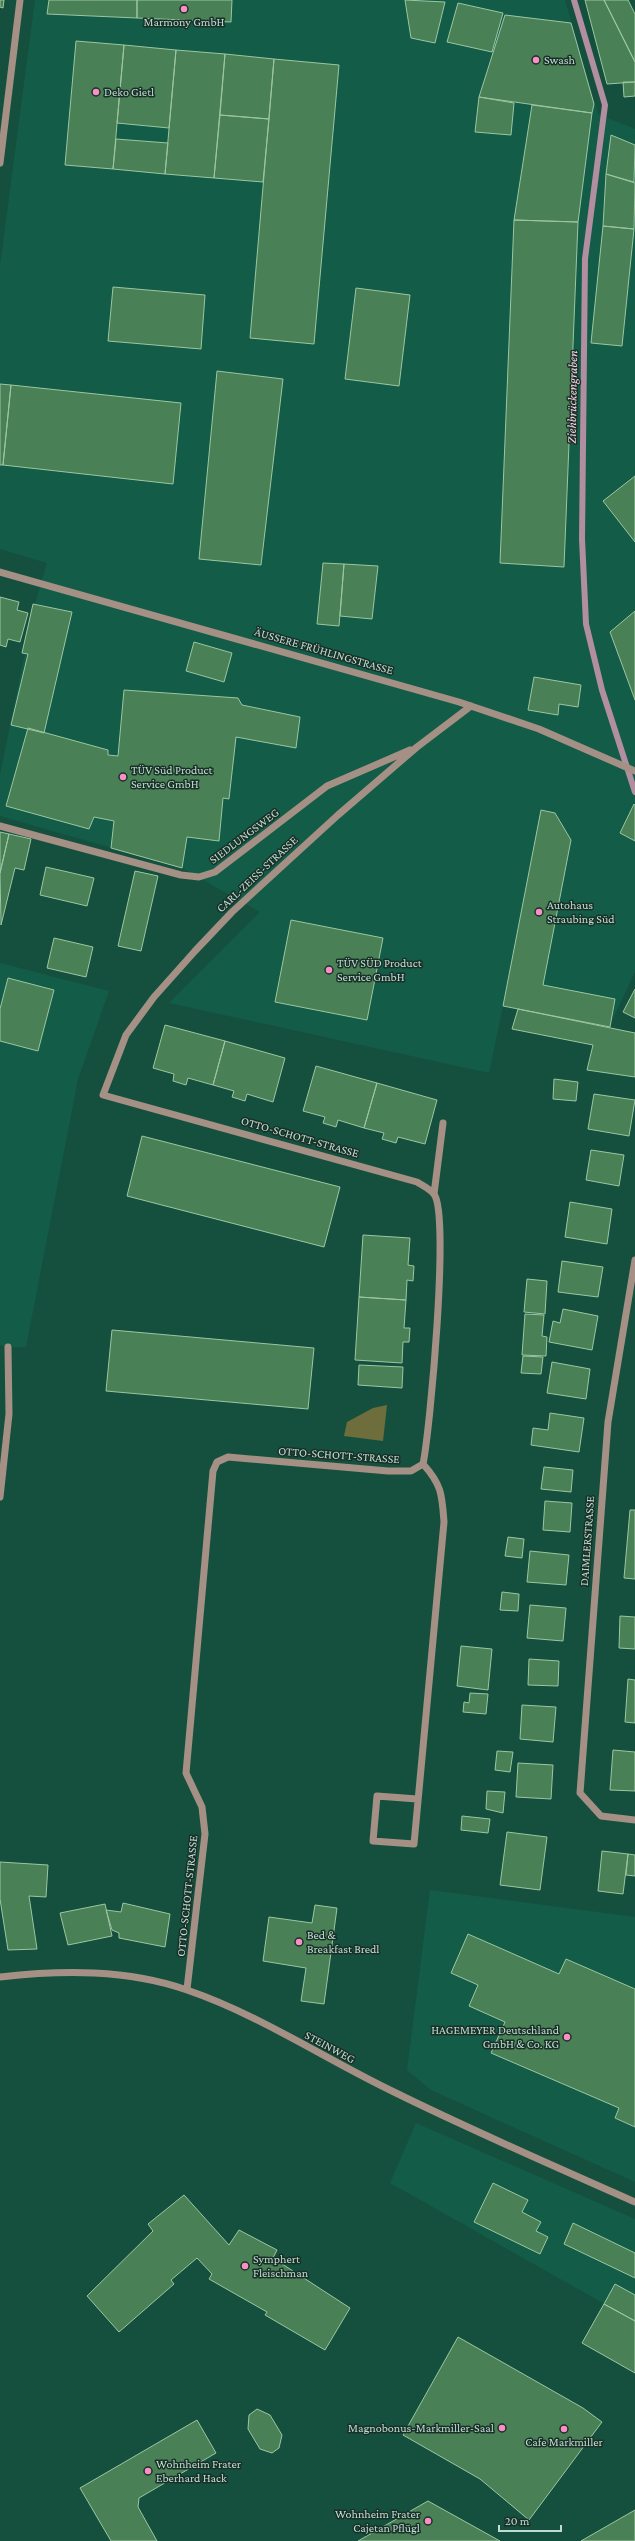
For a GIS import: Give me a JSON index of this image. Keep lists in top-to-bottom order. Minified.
{"streets":{"street":["ÄUSSERE FRÜHLINGSTRASSE","SIEDLUNGSWEG","CARL-ZEISS-STRASSE","OTTO-SCHOTT-STRASSE","DAIMLERSTRASSE","STEINWEG"]},"crossings":[["ÄUSSERE FRÜHLINGSTRASSE","CARL-ZEISS-STRASSE"],["SIEDLUNGSWEG","CARL-ZEISS-STRASSE"],["CARL-ZEISS-STRASSE","OTTO-SCHOTT-STRASSE"],["OTTO-SCHOTT-STRASSE","STEINWEG"]],"water":["Ziehbrückengraben"],"places":["Marmony GmbH","Swash","Deko Gietl","TÜV Süd Product Service GmbH","Autohaus Straubing Süd","TÜV SÜD Product Service GmbH","Bed & Breakfast Bredl","HAGEMEYER Deutschland GmbH & Co. KG","Symphert Fleischman","Magnobonus-Markmiller-Saal","Cafe Markmiller","Wohnheim Frater Eberhard Hack","Wohnheim Frater Cajetan Pflügl"],"scale_bar":"20 m"}
